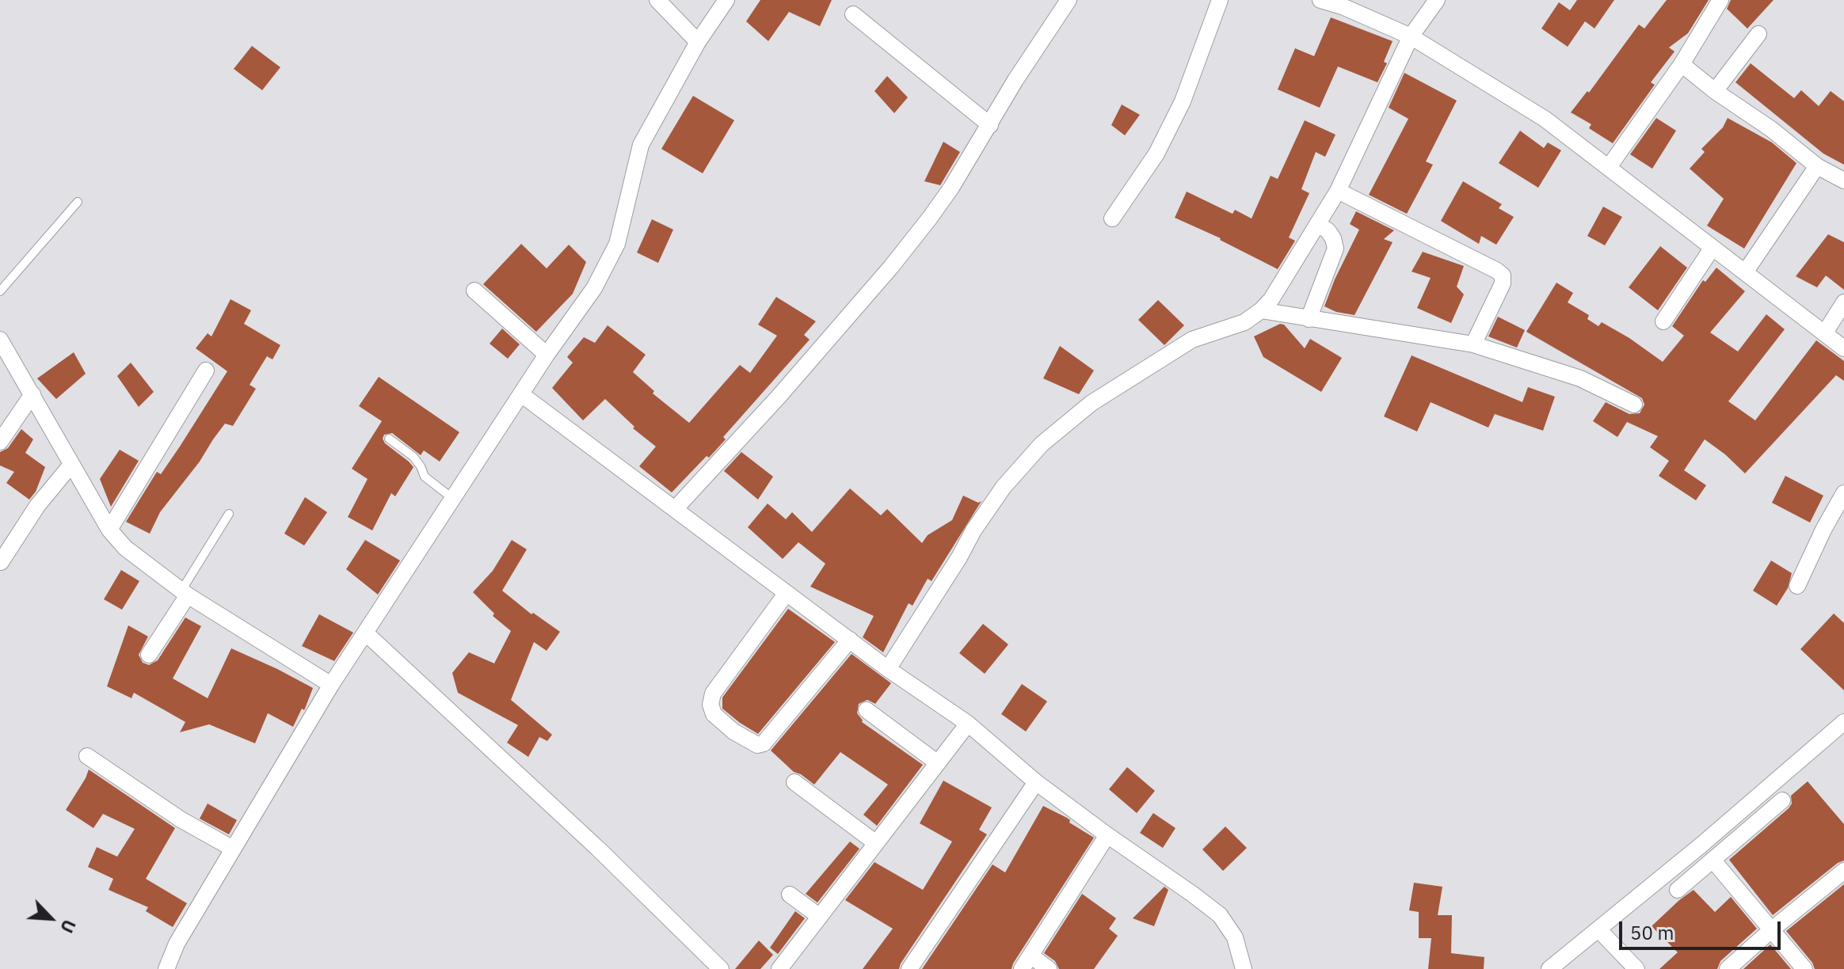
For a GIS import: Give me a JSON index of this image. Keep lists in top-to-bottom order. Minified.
{"scale_bar":"50 m","north":"bottom right"}
